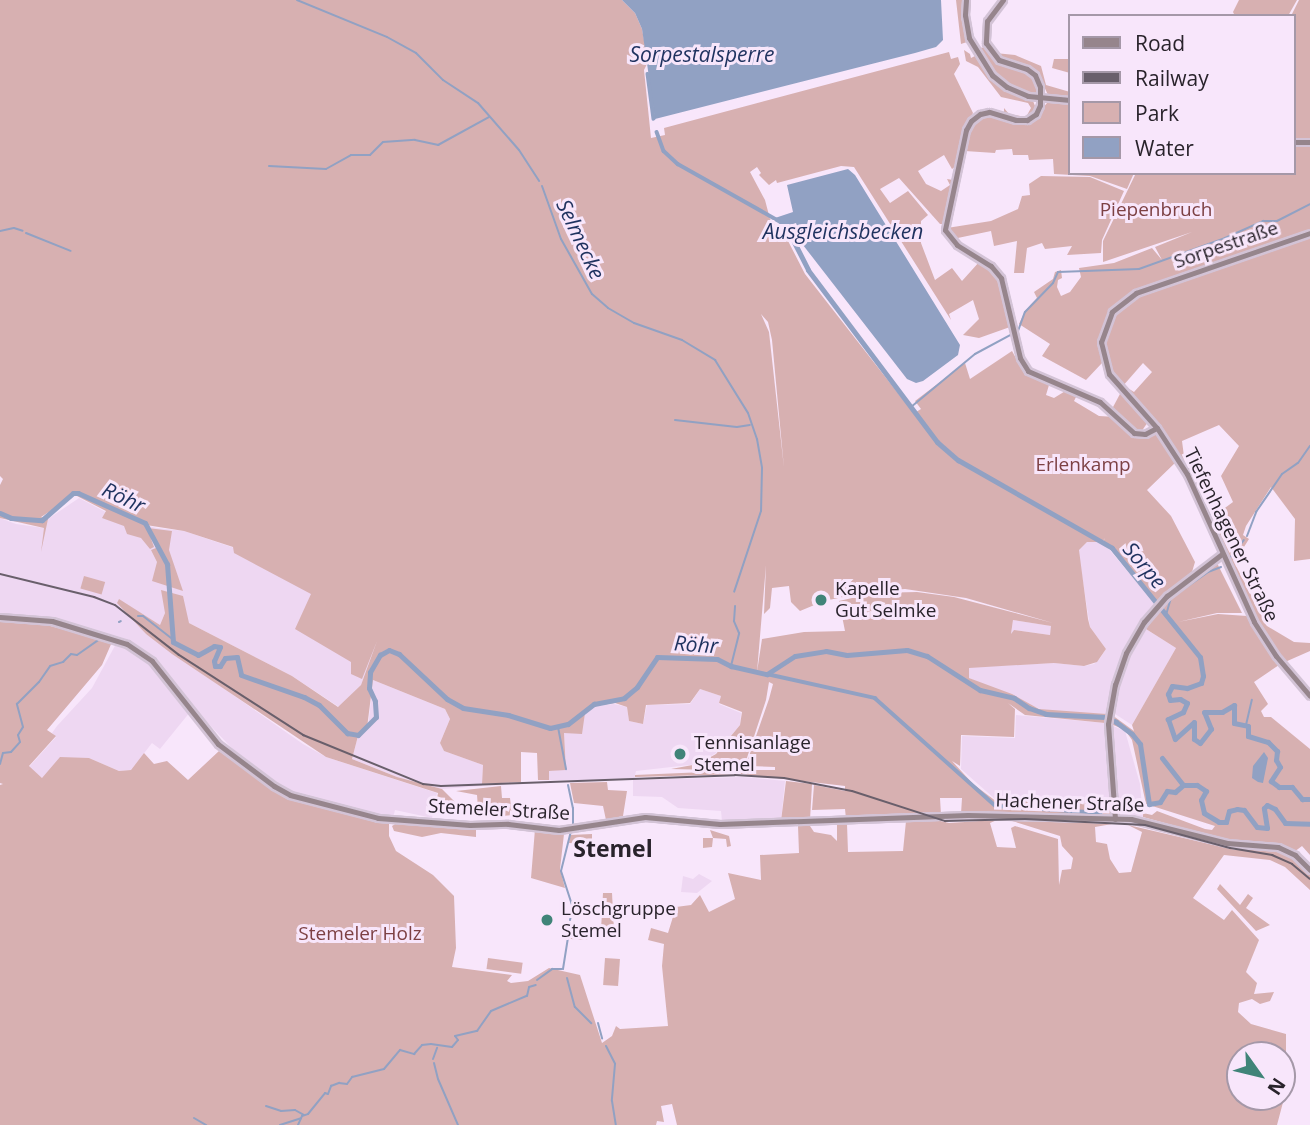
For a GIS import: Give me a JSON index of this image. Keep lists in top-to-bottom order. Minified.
{"streets":{"main road":["Sorpestraße","Tiefenhagener Straße","Hachener Straße","Stemeler Straße"]},"crossings":[["Sorpestraße","Tiefenhagener Straße"],["Hachener Straße","Stemeler Straße"]],"districts":["Stemel"],"water":["Sorpestalsperre","Ausgleichsbecken","Selmecke","Röhr","Sorpe"],"parks":["Piepenbruch","Erlenkamp","Stemeler Holz"],"places":["Kapelle Gut Selmke","Tennisanlage Stemel","Löschgruppe Stemel"],"legend":["Road","Railway","Park","Water"],"north":"bottom right"}
